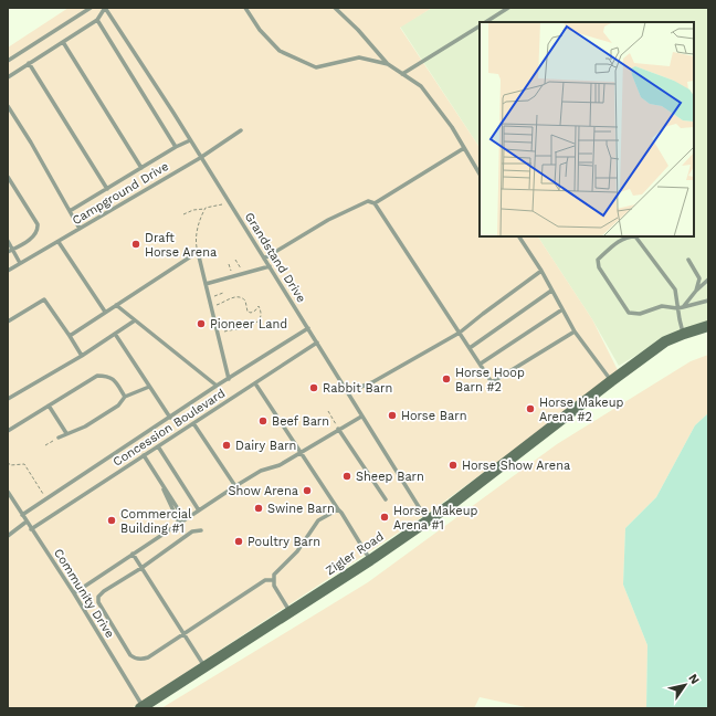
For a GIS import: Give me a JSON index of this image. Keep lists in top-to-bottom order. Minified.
{"streets":{"street":["Zigler Road"],"lane":["Campground Drive","Grandstand Drive","Concession Boulevard","Community Drive"]},"crossings":[["Campground Drive","Grandstand Drive"],["Grandstand Drive","Concession Boulevard"],["Grandstand Drive","Zigler Road"],["Concession Boulevard","Community Drive"],["Zigler Road","Community Drive"]],"places":["Draft Horse Arena","Pioneer Land","Horse Hoop Barn #2","Rabbit Barn","Horse Makeup Arena #2","Horse Barn","Beef Barn","Dairy Barn","Horse Show Arena","Sheep Barn","Show Arena","Swine Barn","Horse Makeup Arena #1","Commercial Building #1","Poultry Barn"],"north":"top right"}
